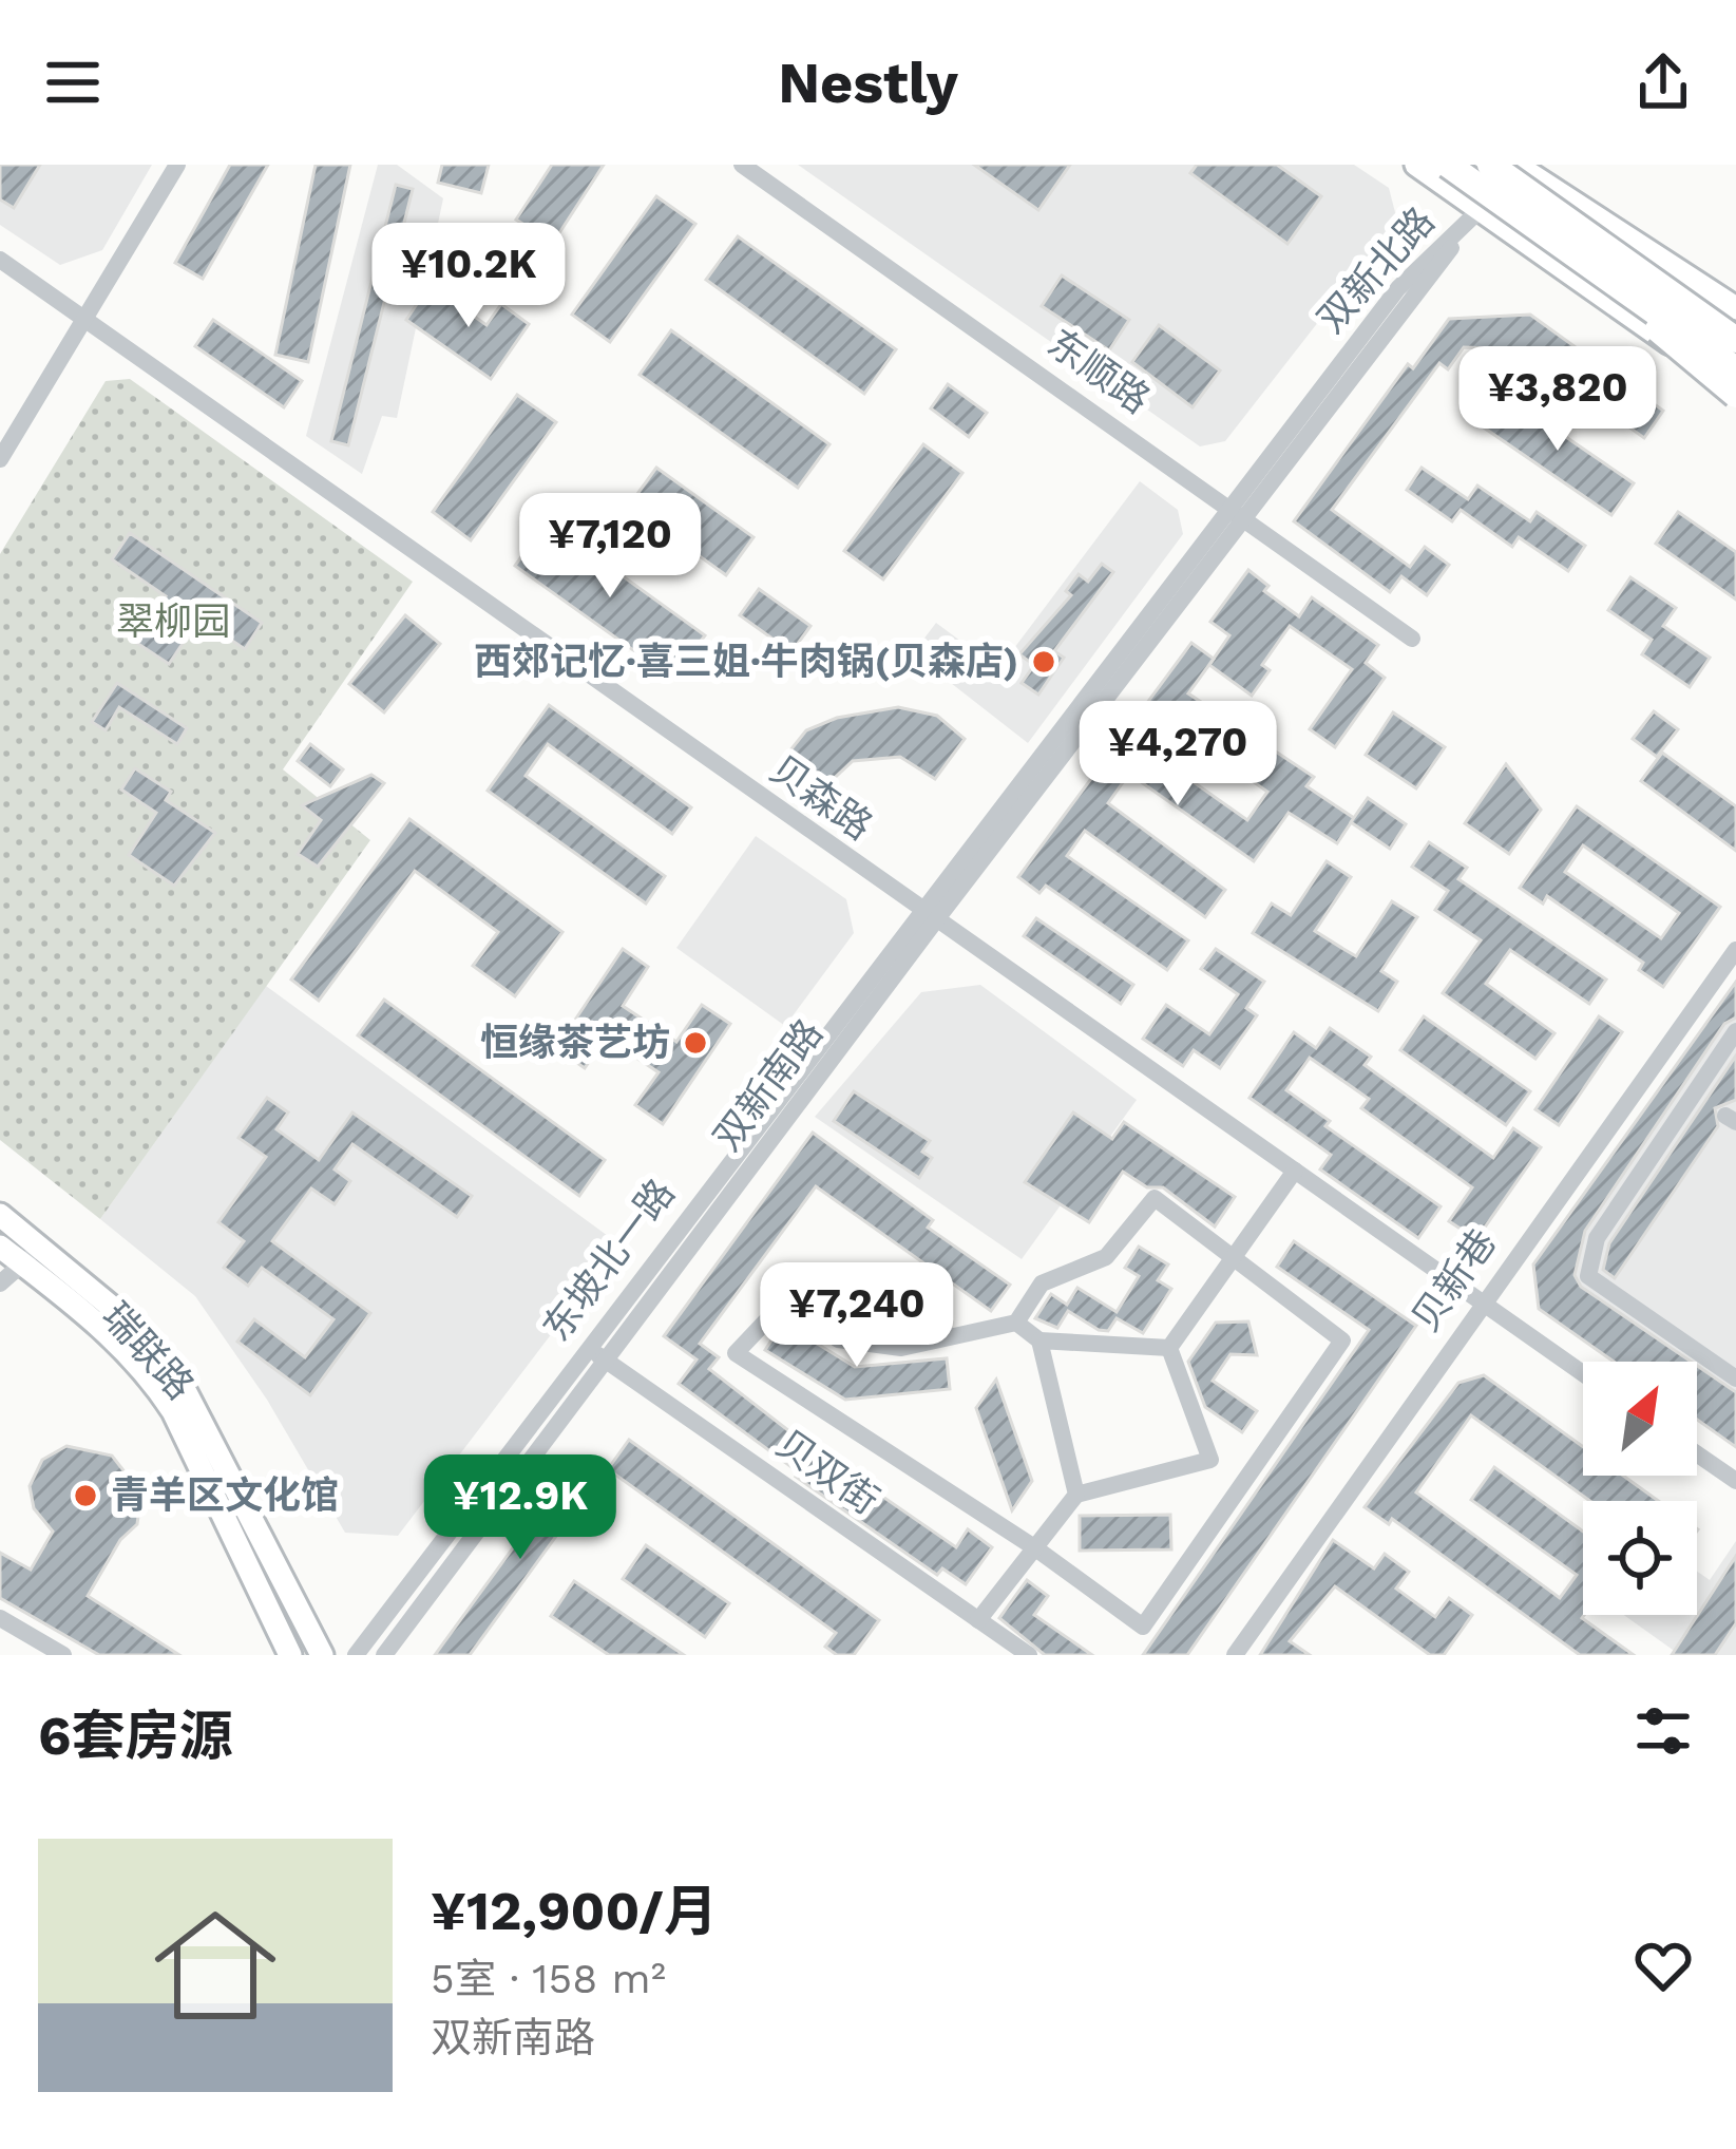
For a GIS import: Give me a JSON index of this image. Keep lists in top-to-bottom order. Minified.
{"streets":{"main road":["瑞联路"],"street":["双新北路","东顺路","贝森路","双新南路","东坡北一路","贝新巷","贝双街"]},"crossings":[["双新北路","东顺路"],["双新北路","贝森路"],["双新北路","双新南路"],["双新北路","东坡北一路"],["贝森路","双新南路"],["贝森路","东坡北一路"],["贝森路","贝新巷"],["双新南路","东坡北一路"],["双新南路","贝双街"],["东坡北一路","贝双街"]],"parks":["翠柳园"],"places":["西郊记忆·喜三姐·牛肉锅(贝森店)","恒缘茶艺坊","青羊区文化馆"],"north":"top right","page":{"header":"Nestly","price":["¥10.2K","¥3,820","¥7,120","¥4,270","¥7,240","¥12.9K"],"heading":"6套房源","list":[{"name":"¥12,900/月","note":"5室 · 158 m² · 双新南路"}]}}
